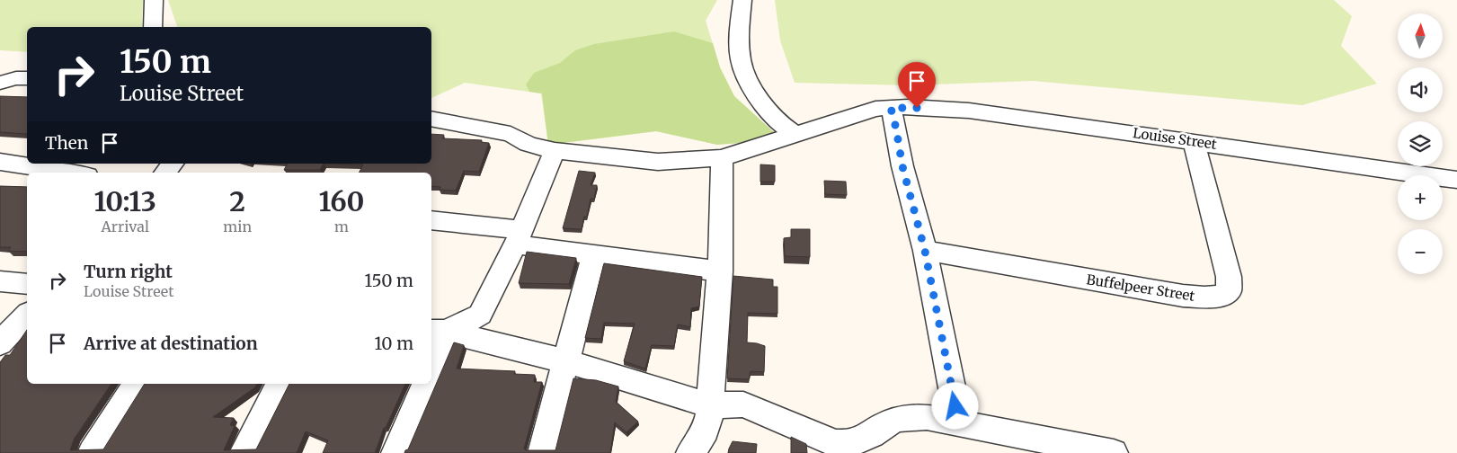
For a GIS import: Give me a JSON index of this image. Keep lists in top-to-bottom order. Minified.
{"streets":{"street":["Louise Street","Buffelpeer Street"]},"crossings":[["Louise Street","Buffelpeer Street"]],"north":"top","page":{"map_buttons":["+","−"],"turn":["150 m","Louise Street"],"then":"Then","eta":["10:13","Arrival","2","min","160","m"],"list":[{"name":"Turn right","note":"Louise Street","value":"150 m"},{"name":"Arrive at destination","value":"10 m"}]}}
